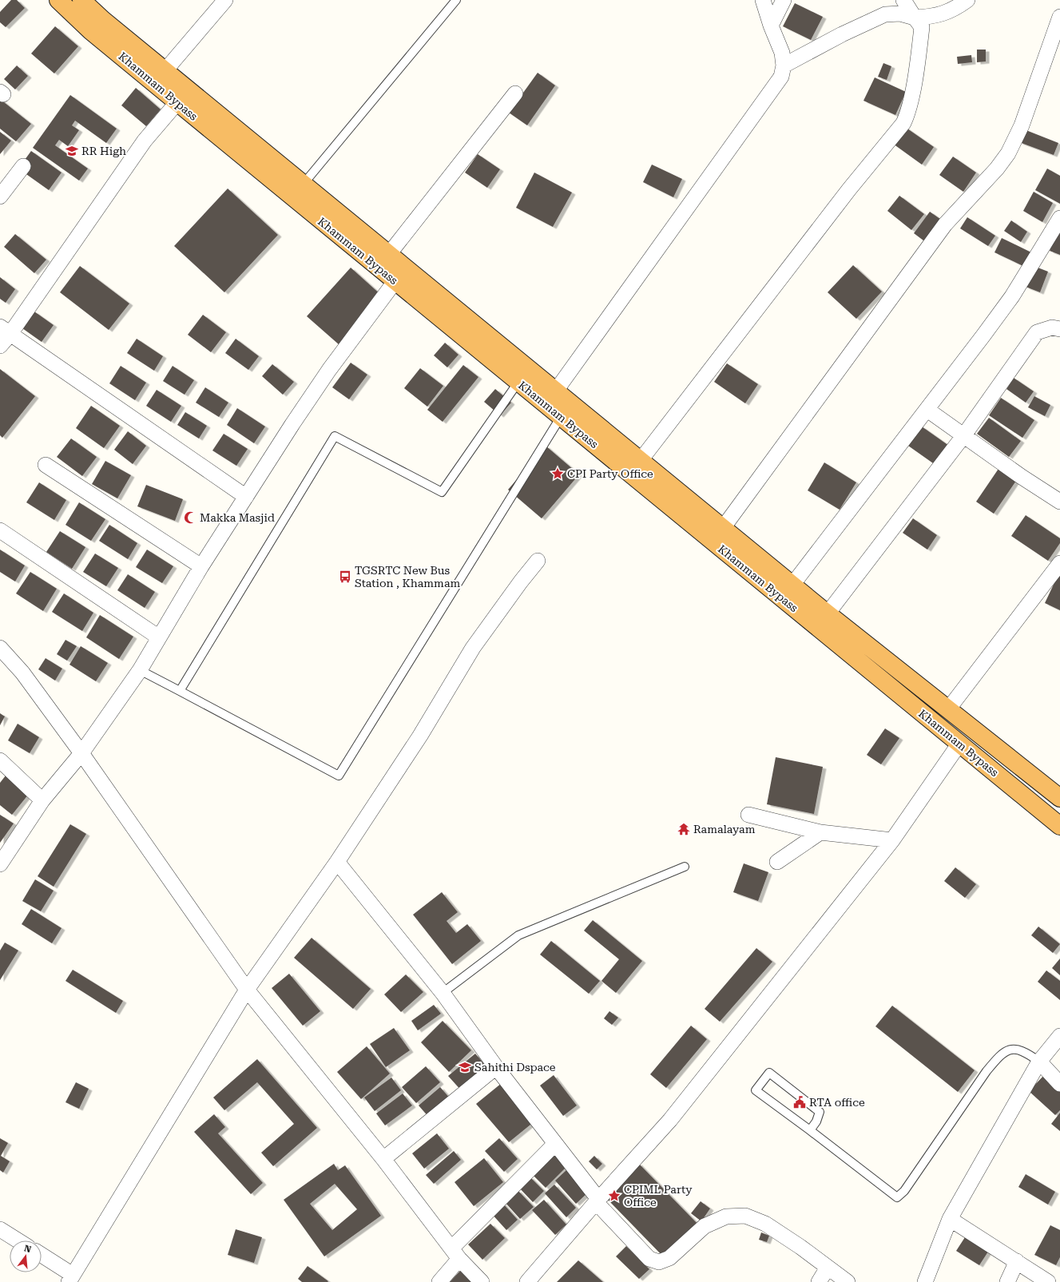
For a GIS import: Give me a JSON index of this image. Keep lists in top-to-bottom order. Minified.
{"streets":{"highway":["Khammam Bypass"]},"places":{"school or university":["RR High","Sahithi Dspace"],"place":["CPI Party Office","CPIML Party Office"],"mosque":["Makka Masjid"],"bus stop":["TGSRTC New Bus Station , Khammam"],"temple":["Ramalayam"],"public building":["RTA office"]},"north":"top"}
